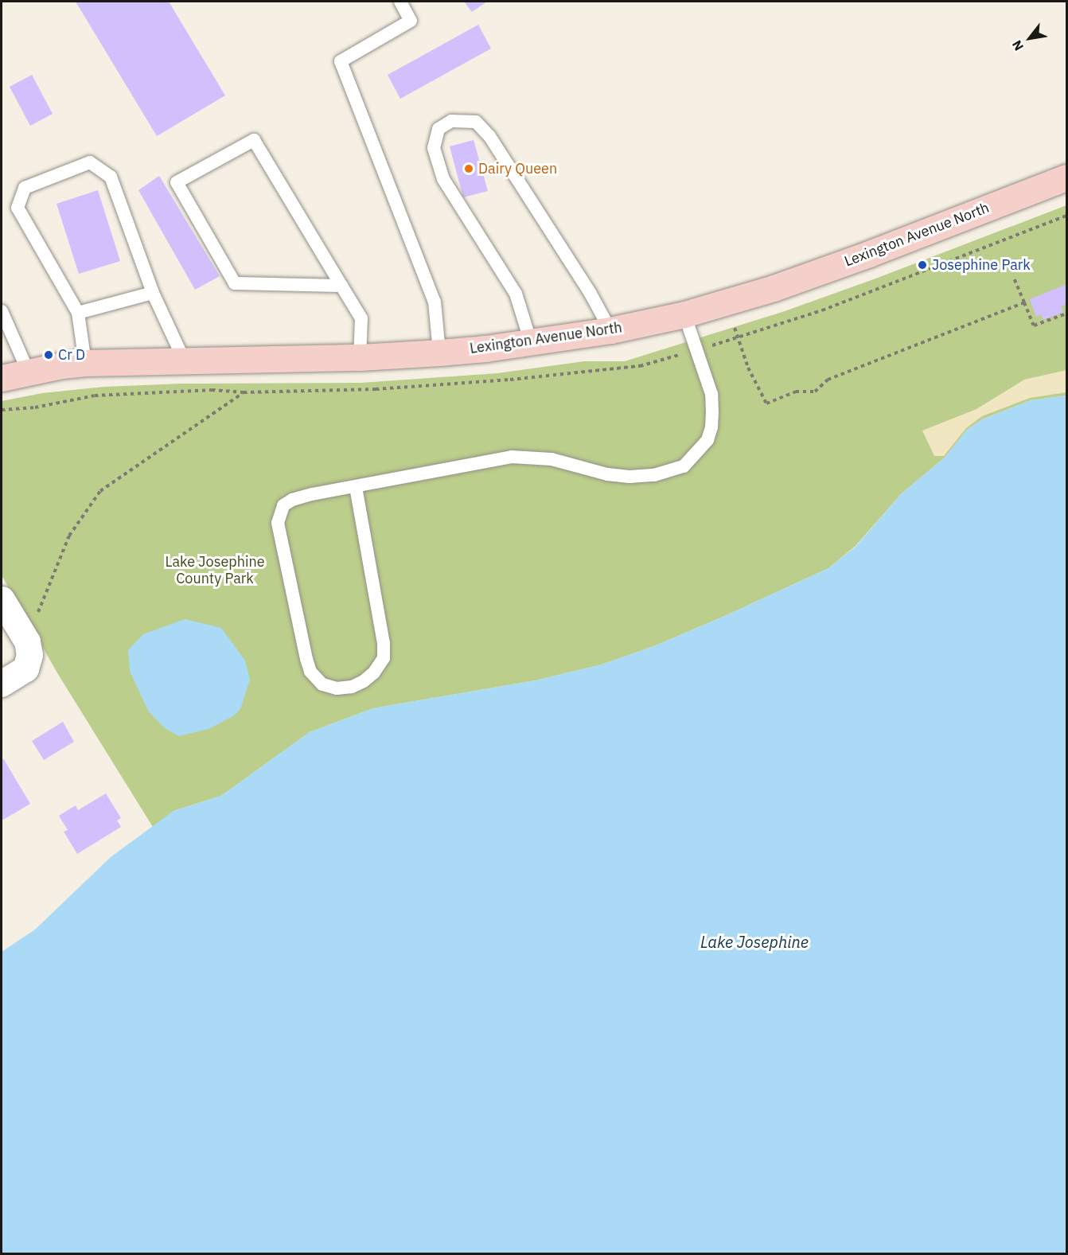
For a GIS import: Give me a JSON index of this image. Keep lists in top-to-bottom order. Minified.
{"streets":{"main road":["Lexington Avenue North"]},"water":["Lake Josephine"],"parks":["Lake Josephine County Park"],"places":["Dairy Queen","Josephine Park","Cr D"],"north":"bottom left"}
